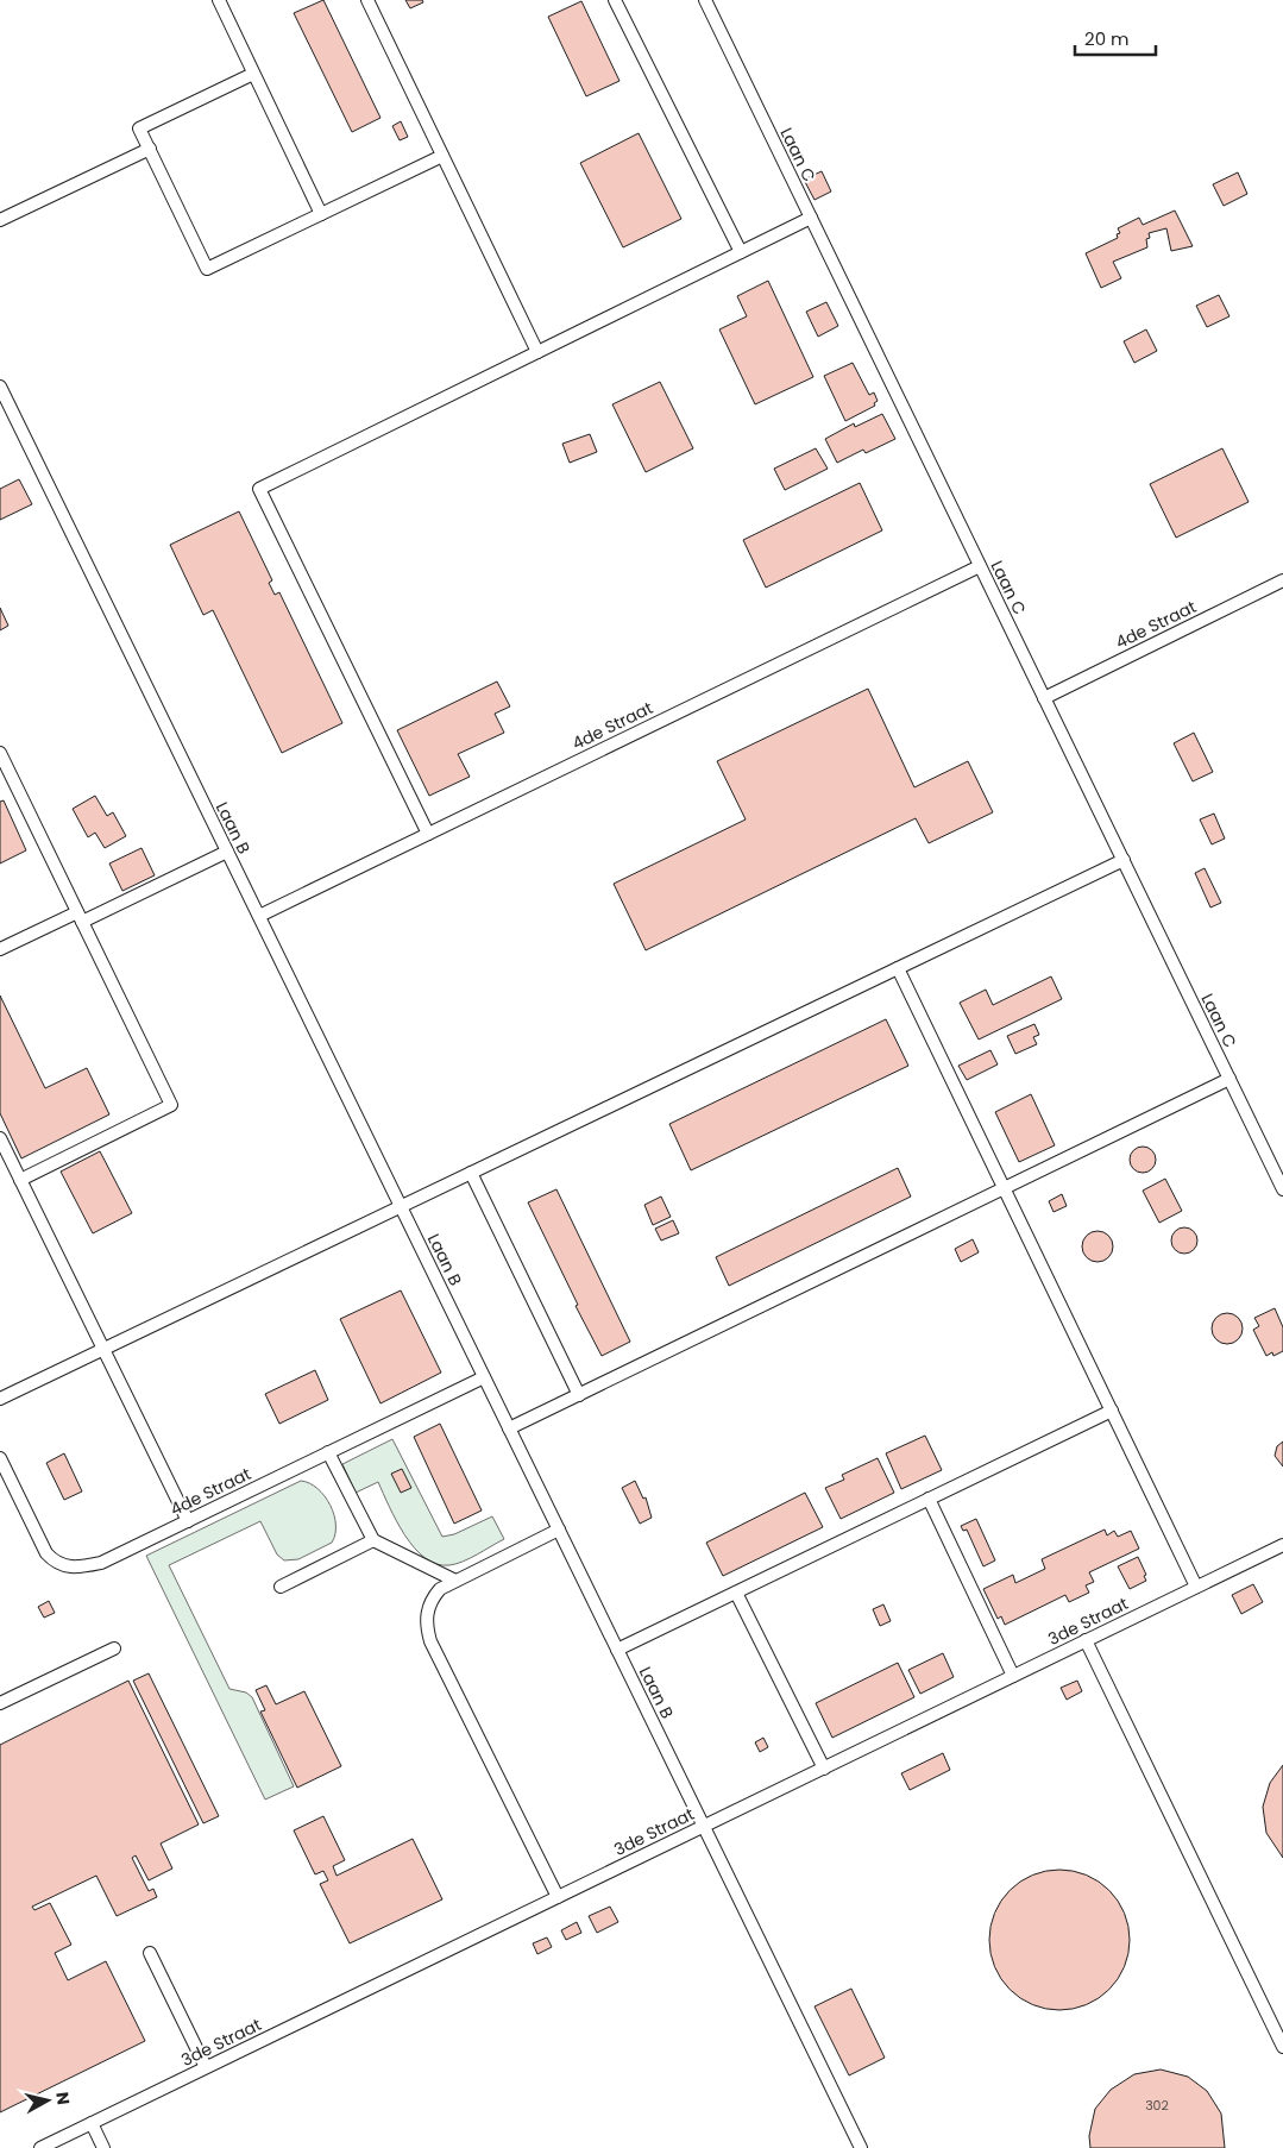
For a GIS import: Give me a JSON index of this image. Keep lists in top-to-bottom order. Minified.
{"streets":{"lane":["Laan C","4de Straat","Laan B","3de Straat"]},"crossings":[["Laan C","4de Straat"],["4de Straat","Laan B"],["Laan B","3de Straat"]],"house_numbers":["302"],"scale_bar":"20 m","north":"right"}
